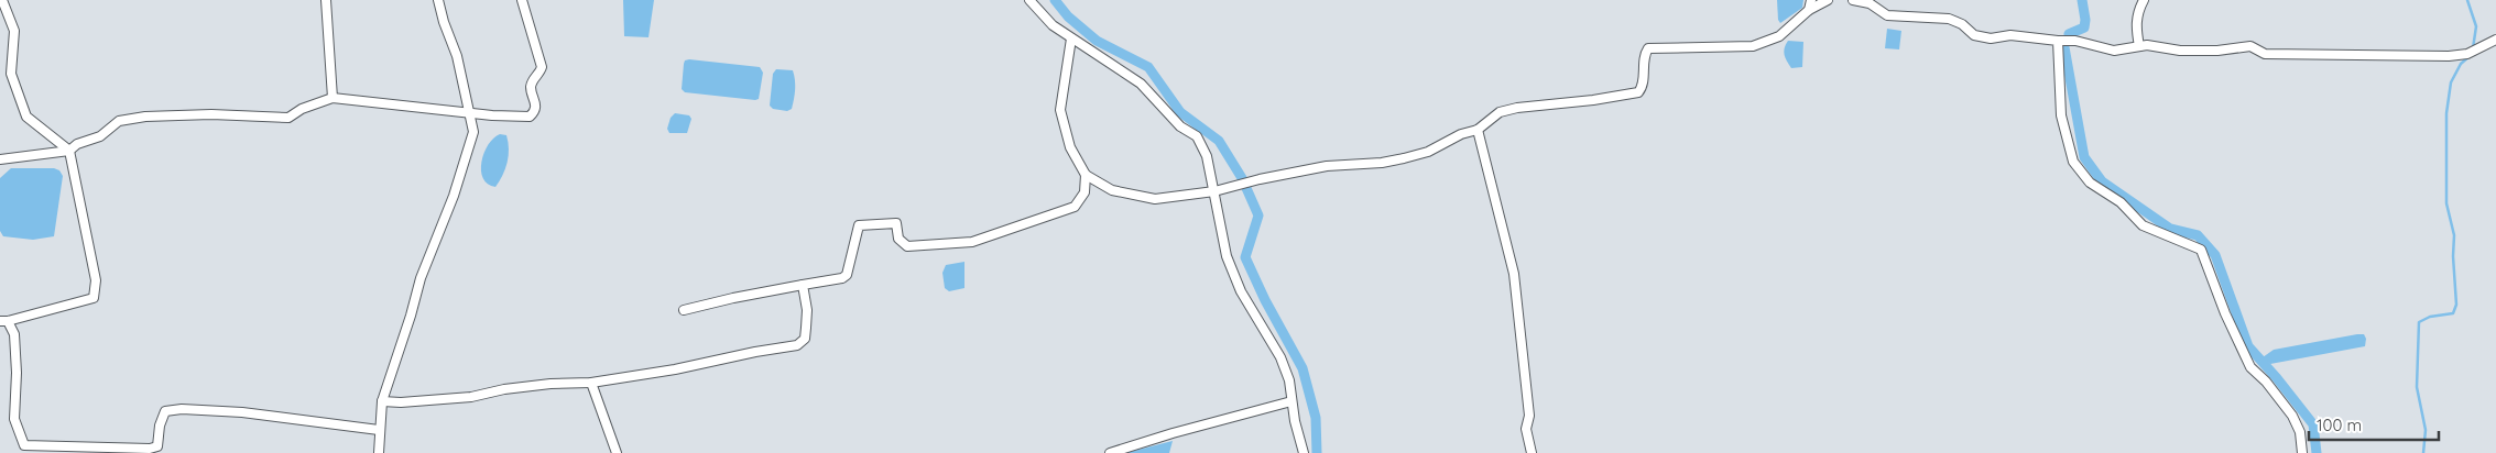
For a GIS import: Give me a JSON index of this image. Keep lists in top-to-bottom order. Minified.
{"scale_bar":"100 m"}
